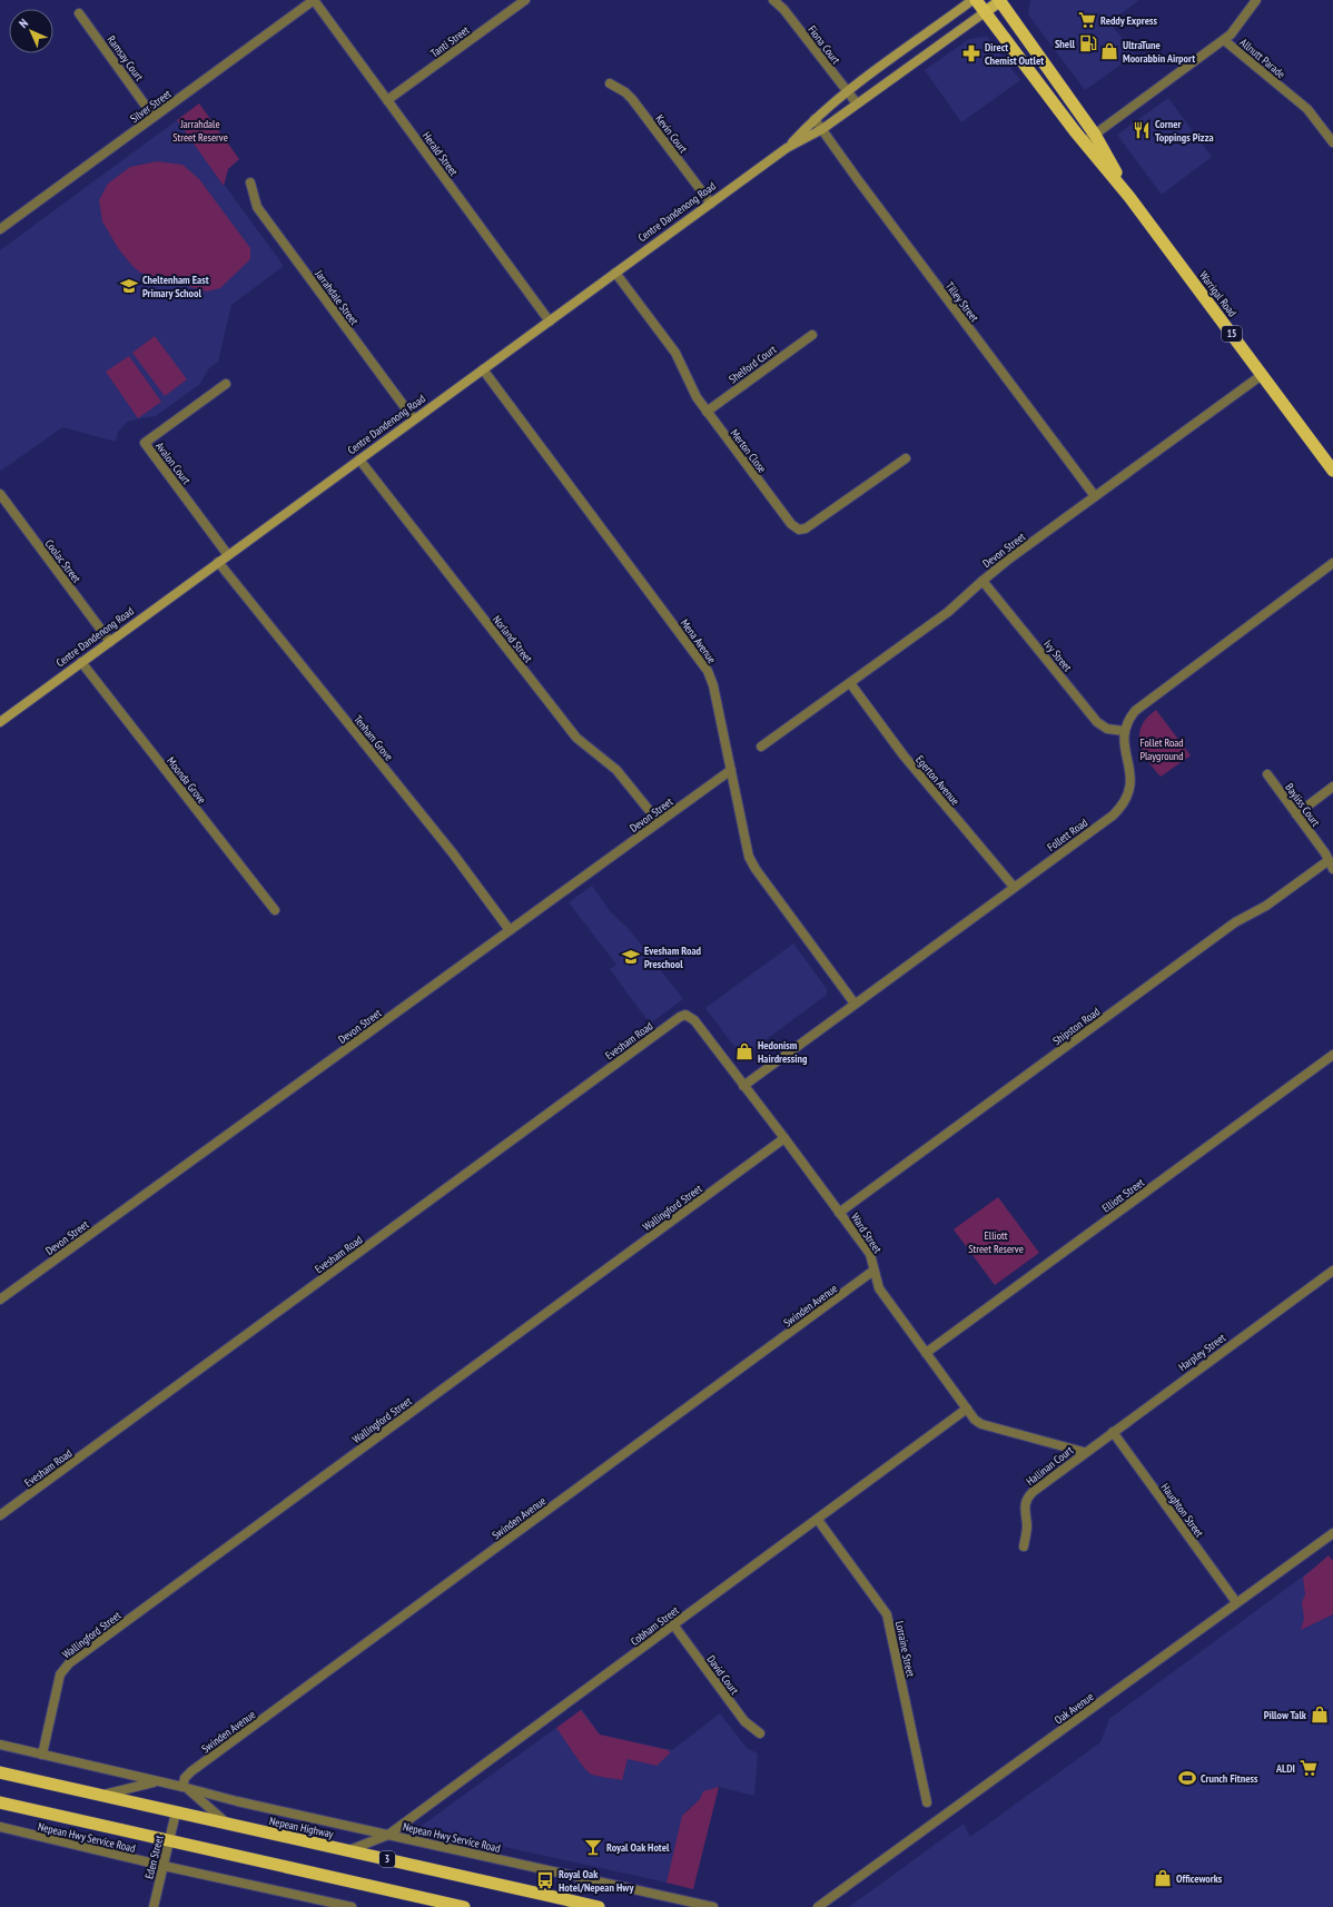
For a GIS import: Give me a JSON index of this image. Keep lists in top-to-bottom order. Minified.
{"streets":{"highway":["Warrigal Road","15","Nepean Highway","3"],"main road":["Centre Dandenong Road"],"street":["Tanti Street","Fiona Court","Ramsay Court","Allnutt Parade","Silver Street","Kevin Court","Herald Street","Jarrahdale Street","Tilley Street","Shelford Court","Merton Close","Avalon Court","Devon Street","Coolac Street","Norland Street","Mena Avenue","Ivy Street","Tenham Grove","Moonda Grove","Egerton Avenue","Bayliss Court","Follett Road","Shipston Road","Evesham Road","Elliott Street","Wallingford Street","Ward Street","Swinden Avenue","Harpley Street","Hallinan Court","Haughton Street","Cobham Street","Lorraine Street","David Court","Oak Avenue","Nepean Hwy Service Road","Eden Street"]},"crossings":[["Tanti Street","Herald Street"],["Fiona Court","Centre Dandenong Road"],["Ramsay Court","Silver Street"],["Allnutt Parade","Warrigal Road"],["Silver Street","Herald Street"],["Kevin Court","Centre Dandenong Road"],["Herald Street","Centre Dandenong Road"],["Centre Dandenong Road","Warrigal Road"],["Centre Dandenong Road","Jarrahdale Street"],["Centre Dandenong Road","Tilley Street"],["Centre Dandenong Road","Merton Close"],["Centre Dandenong Road","Avalon Court"],["Centre Dandenong Road","Coolac Street"],["Centre Dandenong Road","Norland Street"],["Centre Dandenong Road","Mena Avenue"],["Centre Dandenong Road","Tenham Grove"],["Centre Dandenong Road","Moonda Grove"],["Warrigal Road","Devon Street"],["Tilley Street","Devon Street"],["Shelford Court","Merton Close"],["Devon Street","Norland Street"],["Devon Street","Mena Avenue"],["Devon Street","Ivy Street"],["Devon Street","Tenham Grove"],["Devon Street","Egerton Avenue"],["Mena Avenue","Follett Road"],["Ivy Street","Follett Road"],["Egerton Avenue","Follett Road"],["Bayliss Court","Shipston Road"],["Follett Road","Ward Street"],["Shipston Road","Ward Street"],["Evesham Road","Ward Street"],["Elliott Street","Ward Street"],["Wallingford Street","Ward Street"],["Wallingford Street","Nepean Hwy Service Road"],["Ward Street","Swinden Avenue"],["Ward Street","Harpley Street"],["Ward Street","Hallinan Court"],["Ward Street","Cobham Street"],["Swinden Avenue","Nepean Hwy Service Road"],["Harpley Street","Hallinan Court"],["Harpley Street","Haughton Street"],["Haughton Street","Oak Avenue"],["Cobham Street","Lorraine Street"],["Cobham Street","David Court"],["Cobham Street","Nepean Highway"],["Cobham Street","Nepean Hwy Service Road"],["Nepean Highway","Nepean Hwy Service Road"],["Nepean Highway","Eden Street"],["Nepean Hwy Service Road","Eden Street"]],"parks":["Jarrahdale Street Reserve","Follet Road Playground","Elliott Street Reserve"],"places":{"supermarket":["Reddy Express","ALDI"],"fuel station":["Shell"],"shop":["UltraTune Moorabbin Airport","Hedonism Hairdressing","Pillow Talk","Officeworks"],"pharmacy":["Direct Chemist Outlet"],"restaurant":["Corner Toppings Pizza"],"school or university":["Cheltenham East Primary School","Evesham Road Preschool"],"sports":["Crunch Fitness"],"bar":["Royal Oak Hotel"],"bus stop":["Royal Oak Hotel/Nepean Hwy"]},"north":"top left"}
